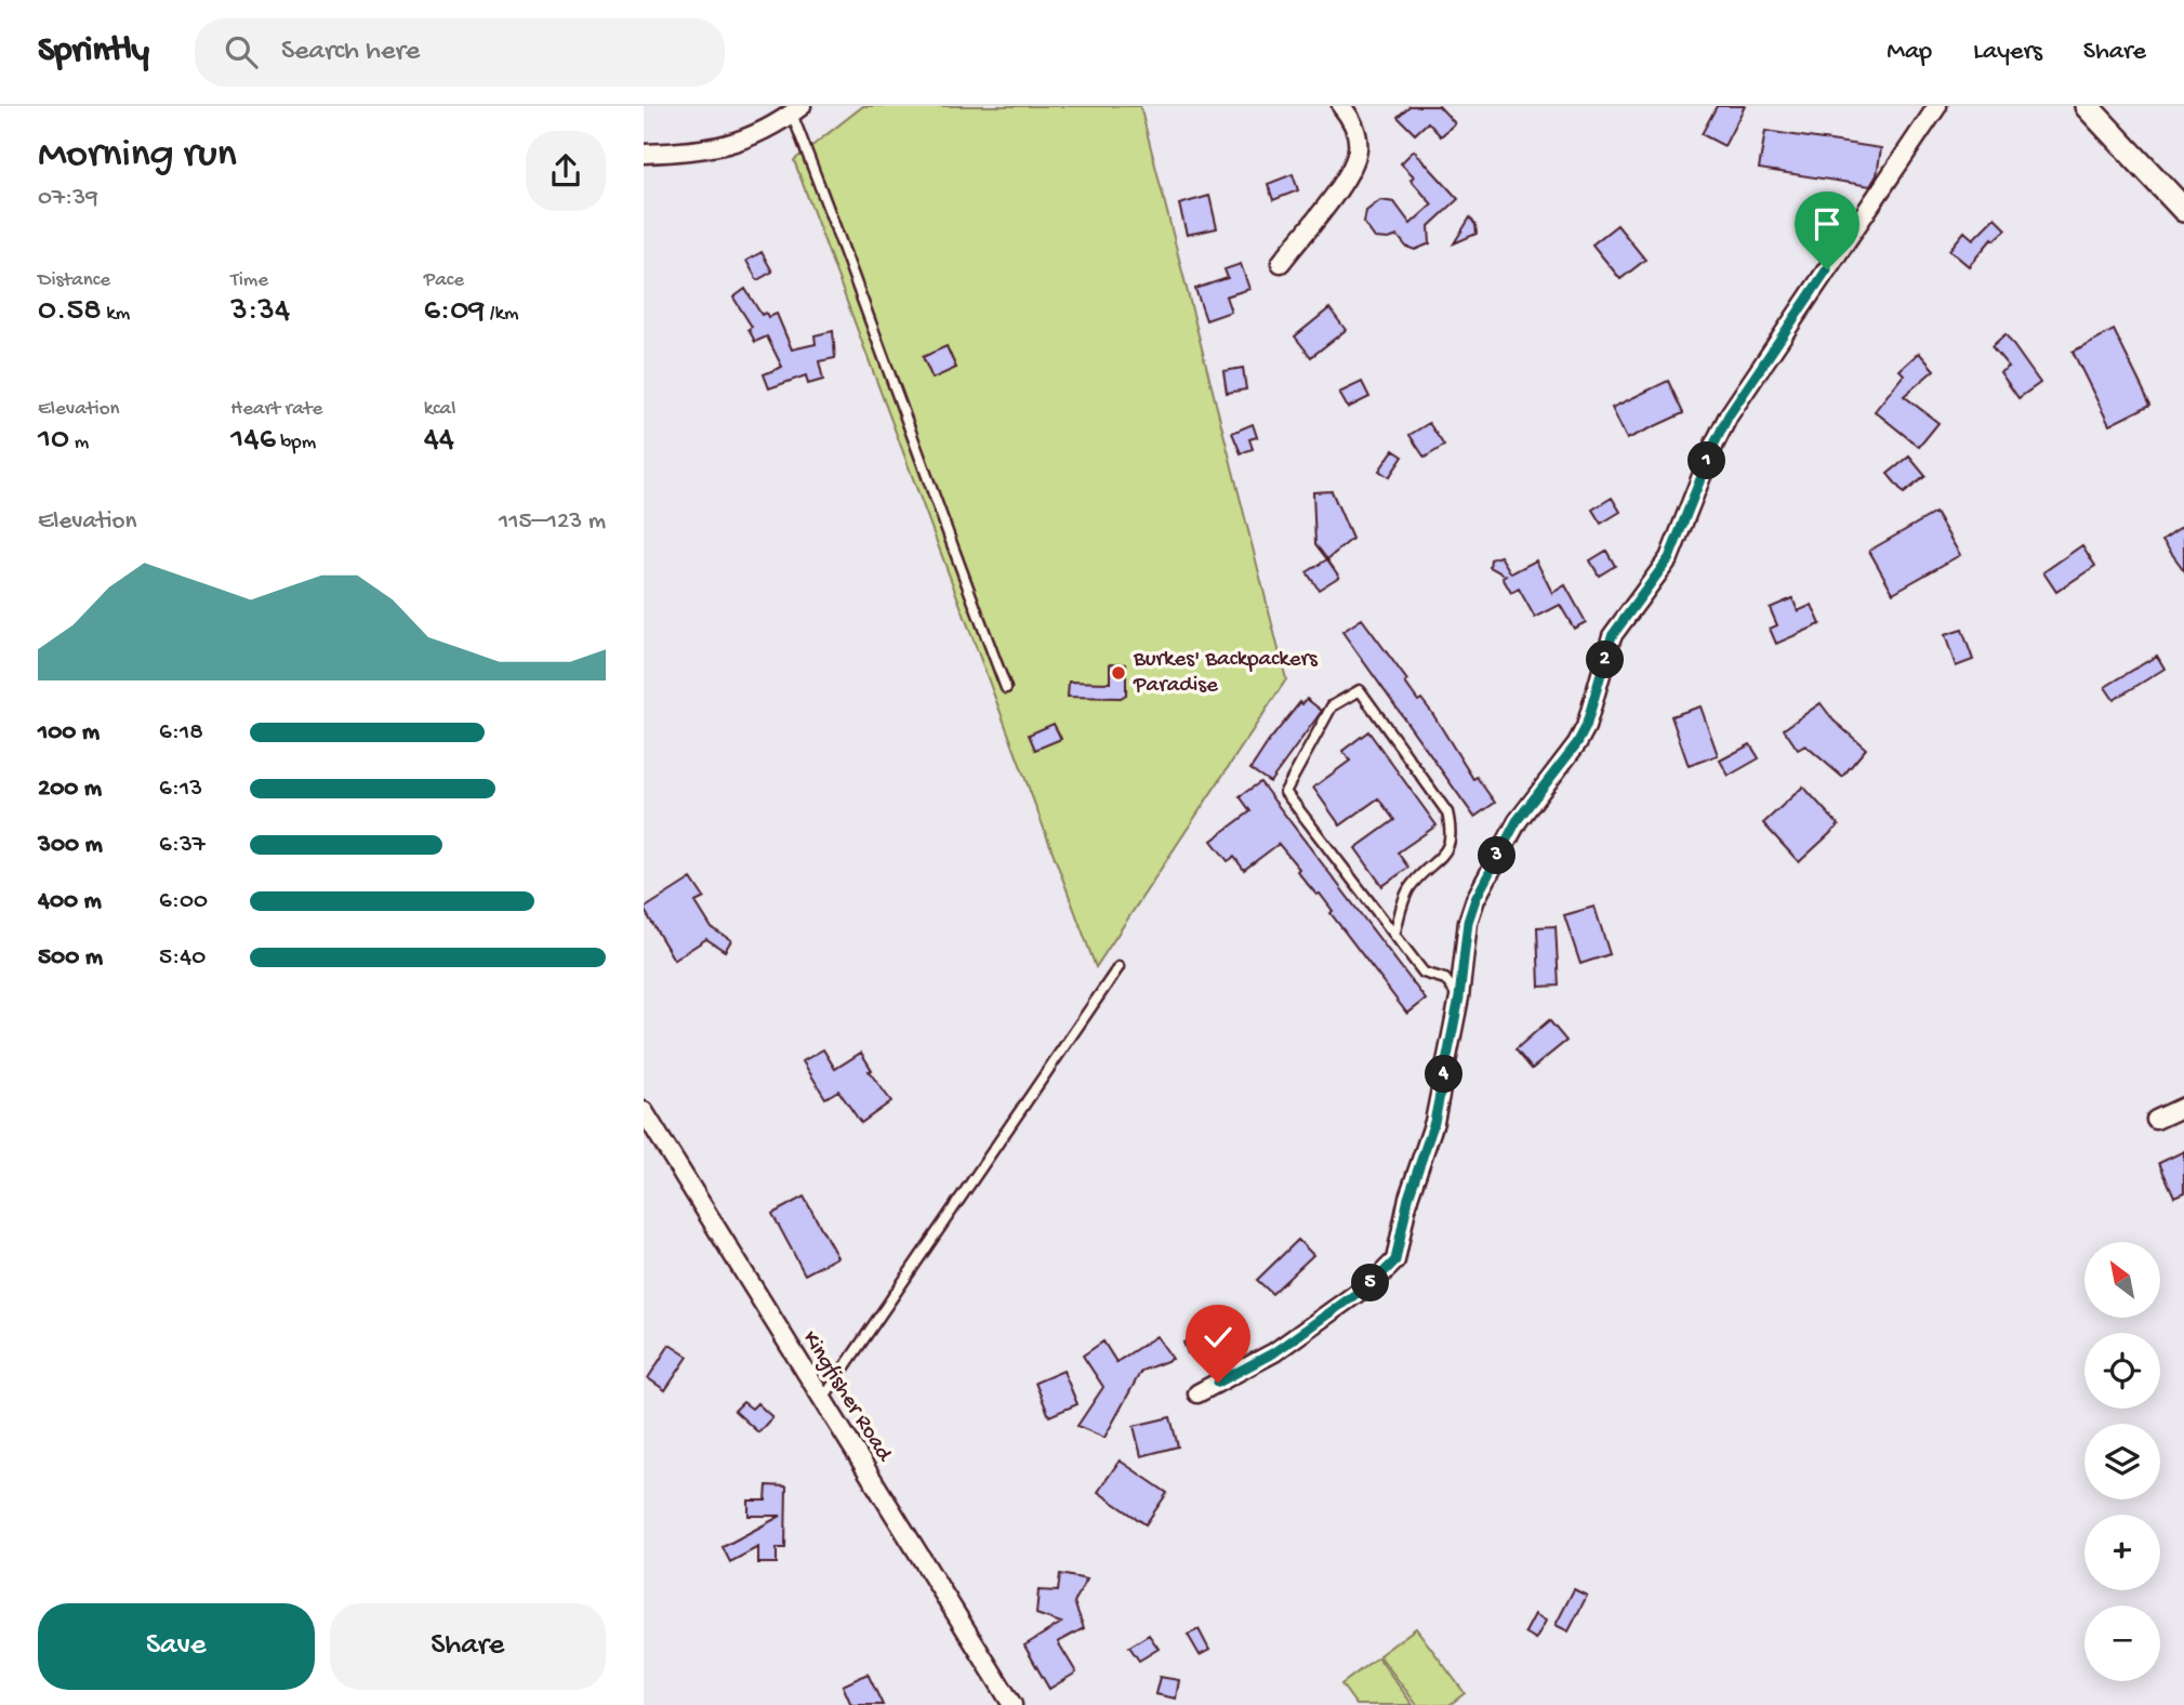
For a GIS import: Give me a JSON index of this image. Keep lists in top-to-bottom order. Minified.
{"streets":{"street":["Kingfisher Road"]},"places":["Burkes' Backpackers Paradise"],"north":"top left","page":{"header":"Sprintly","search":"Search here","nav":["Map","Layers","Share"],"heading":["Morning run","07:39"],"stats":[["Distance","0.58 km"],["Time","3:34"],["Pace","6:09 /km"],["Elevation","10 m"],["Heart rate","146 bpm"],["kcal","44"]],"pins":["1","2","3","4","5"],"chart":["Elevation","115–123 m"],"list":[{"name":"100 m","note":"6:18"},{"name":"200 m","note":"6:13"},{"name":"300 m","note":"6:37"},{"name":"400 m","note":"6:00"},{"name":"500 m","note":"5:40"}],"map_buttons":["+","−"],"buttons":["Save","Share"]}}
